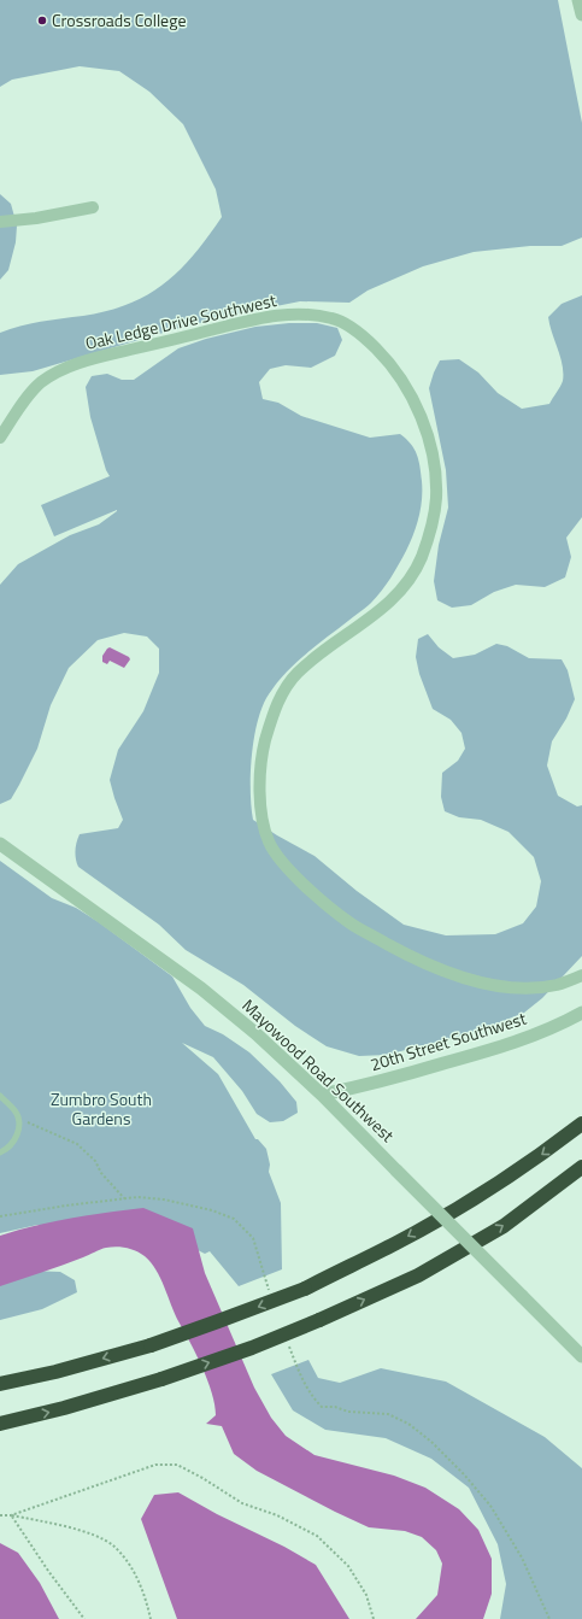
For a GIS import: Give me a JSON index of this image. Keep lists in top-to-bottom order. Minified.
{"streets":{"street":["Oak Ledge Drive Southwest","20th Street Southwest","Mayowood Road Southwest"]},"crossings":[["20th Street Southwest","Mayowood Road Southwest"]],"parks":["Zumbro South Gardens"],"places":["Crossroads College"]}
